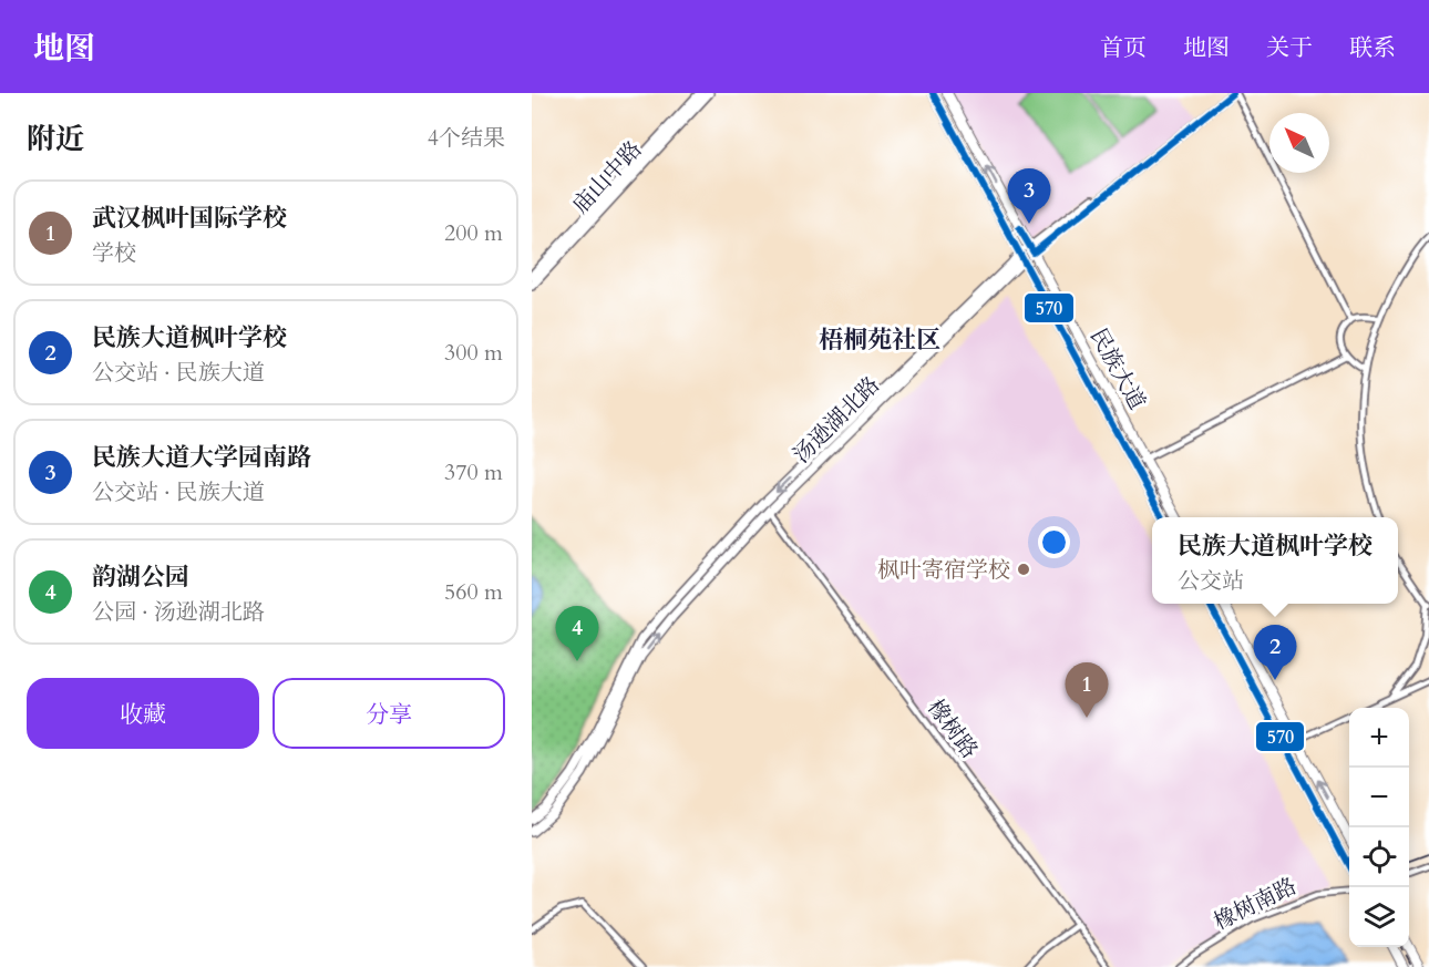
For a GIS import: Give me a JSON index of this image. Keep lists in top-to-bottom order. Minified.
{"streets":{"main road":["民族大道"],"street":["庙山中路","汤逊湖北路","橡树路","橡树南路"]},"crossings":[["民族大道","汤逊湖北路"],["汤逊湖北路","橡树路"]],"districts":["梧桐苑社区"],"places":["枫叶寄宿学校"],"lines":["transit line 570"],"north":"top left","page":{"header":"地图","nav":["首页","地图","关于","联系"],"heading":["附近","4个结果"],"pins":["3","4","2","1"],"list":[{"mark":"1","name":"武汉枫叶国际学校","note":"学校","value":"200 m"},{"mark":"2","name":"民族大道枫叶学校","note":"公交站 · 民族大道","value":"300 m"},{"mark":"3","name":"民族大道大学园南路","note":"公交站 · 民族大道","value":"370 m"},{"mark":"4","name":"韵湖公园","note":"公园 · 汤逊湖北路","value":"560 m"}],"popup":["民族大道枫叶学校","公交站"],"buttons":["收藏","分享"],"map_buttons":["+","−"]}}
